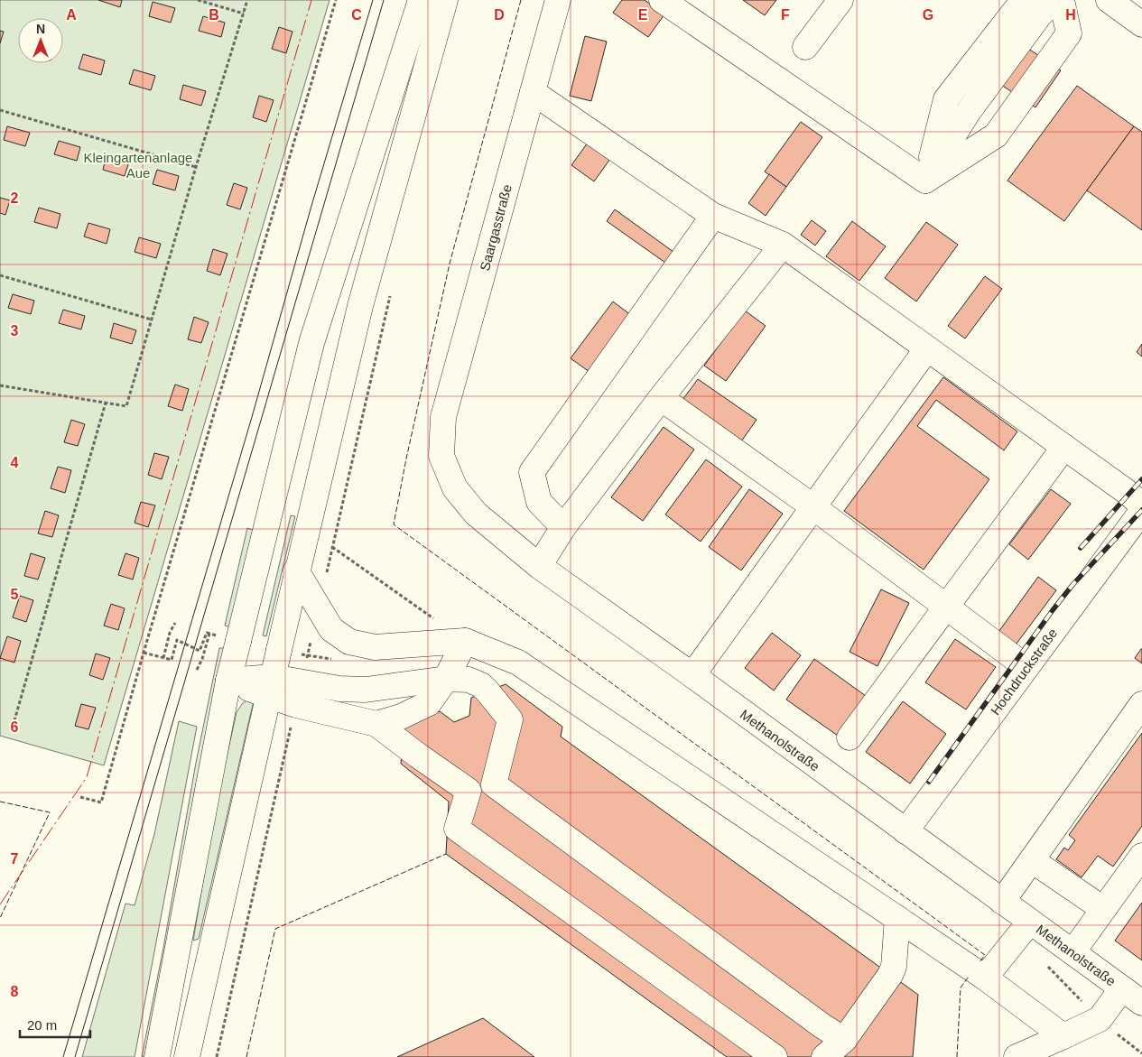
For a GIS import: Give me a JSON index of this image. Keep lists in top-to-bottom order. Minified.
{"streets":{"main road":["Saargasstraße","Hochdruckstraße","Methanolstraße"]},"crossings":[["Saargasstraße","Methanolstraße"],["Hochdruckstraße","Methanolstraße"]],"parks":["Kleingartenanlage Aue"],"scale_bar":"20 m","north":"top","grid":{"columns":["A","B","C","D","E","F","G","H"],"rows":["2","3","4","5","6","7","8"]}}
